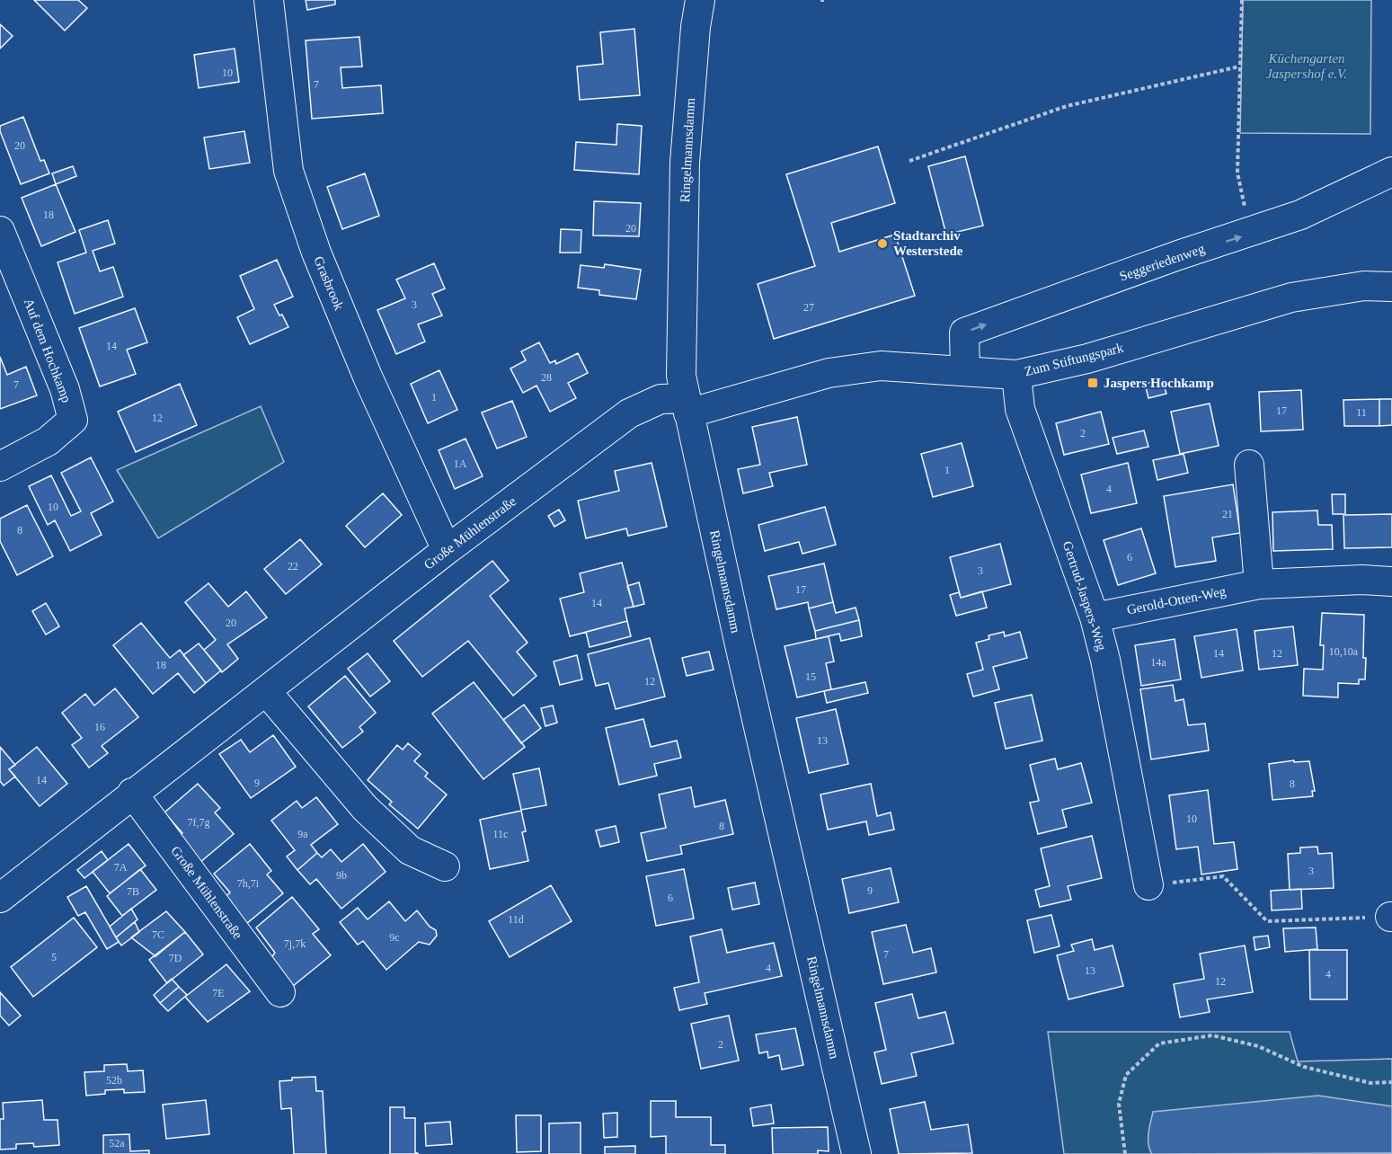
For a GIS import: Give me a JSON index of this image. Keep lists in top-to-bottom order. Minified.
{"streets":{"street":["Ringelmannsdamm","Seggeriedenweg","Grasbrook","Auf dem Hochkamp","Zum Stiftungspark","Große Mühlenstraße","Gertrud-Jaspers-Weg","Gerold-Otten-Weg"]},"crossings":[["Ringelmannsdamm","Zum Stiftungspark"],["Ringelmannsdamm","Große Mühlenstraße"],["Seggeriedenweg","Zum Stiftungspark"],["Grasbrook","Große Mühlenstraße"],["Zum Stiftungspark","Große Mühlenstraße"],["Zum Stiftungspark","Gertrud-Jaspers-Weg"],["Gertrud-Jaspers-Weg","Gerold-Otten-Weg"]],"one_way":["Seggeriedenweg"],"parks":["Küchengarten Jaspershof e.V."],"places":{"other":["Stadtarchiv Westerstede"],"transit":["Jaspers Hochkamp"]},"house_numbers":["10","7","20","18","20","3","27","14","28","7","1","17","11","12","2","1A","1","4","10","21","8","6","22","3","17","14","20","10,10a","14","12","14a","18","15","12","16","13","14","9","8","10","7f,7g","8","9a","11c","7A","3","9b","7h,7i","9","7B","6","11d","7C","9c","7j,7k","7","5","7D","4","13","4","12","7E","2","52b","52a"]}
